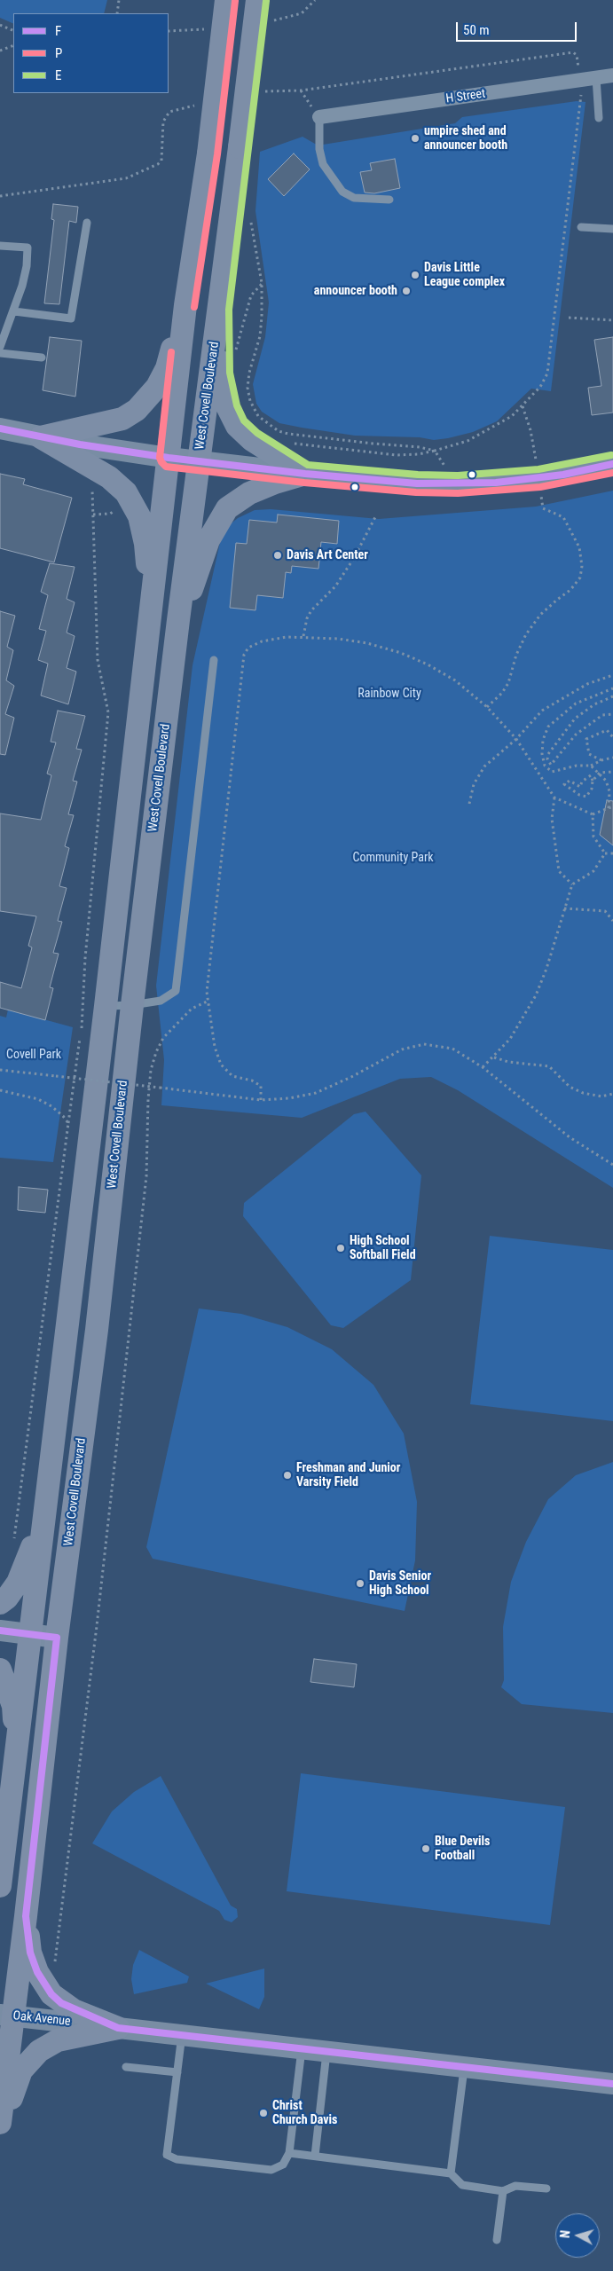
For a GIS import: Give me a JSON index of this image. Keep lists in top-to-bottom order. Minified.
{"streets":{"main road":["West Covell Boulevard"],"street":["H Street","Oak Avenue"]},"crossings":[["West Covell Boulevard","Oak Avenue"]],"parks":["Rainbow City","Community Park","Covell Park"],"places":["umpire shed and announcer booth","Davis Little League complex","announcer booth","Davis Art Center","High School Softball Field","Freshman and Junior Varsity Field","Davis Senior High School","Blue Devils Football","Christ Church Davis"],"lines":["transit line P","transit line E","transit line F"],"legend":["F","P","E"],"scale_bar":"50 m","north":"left"}
